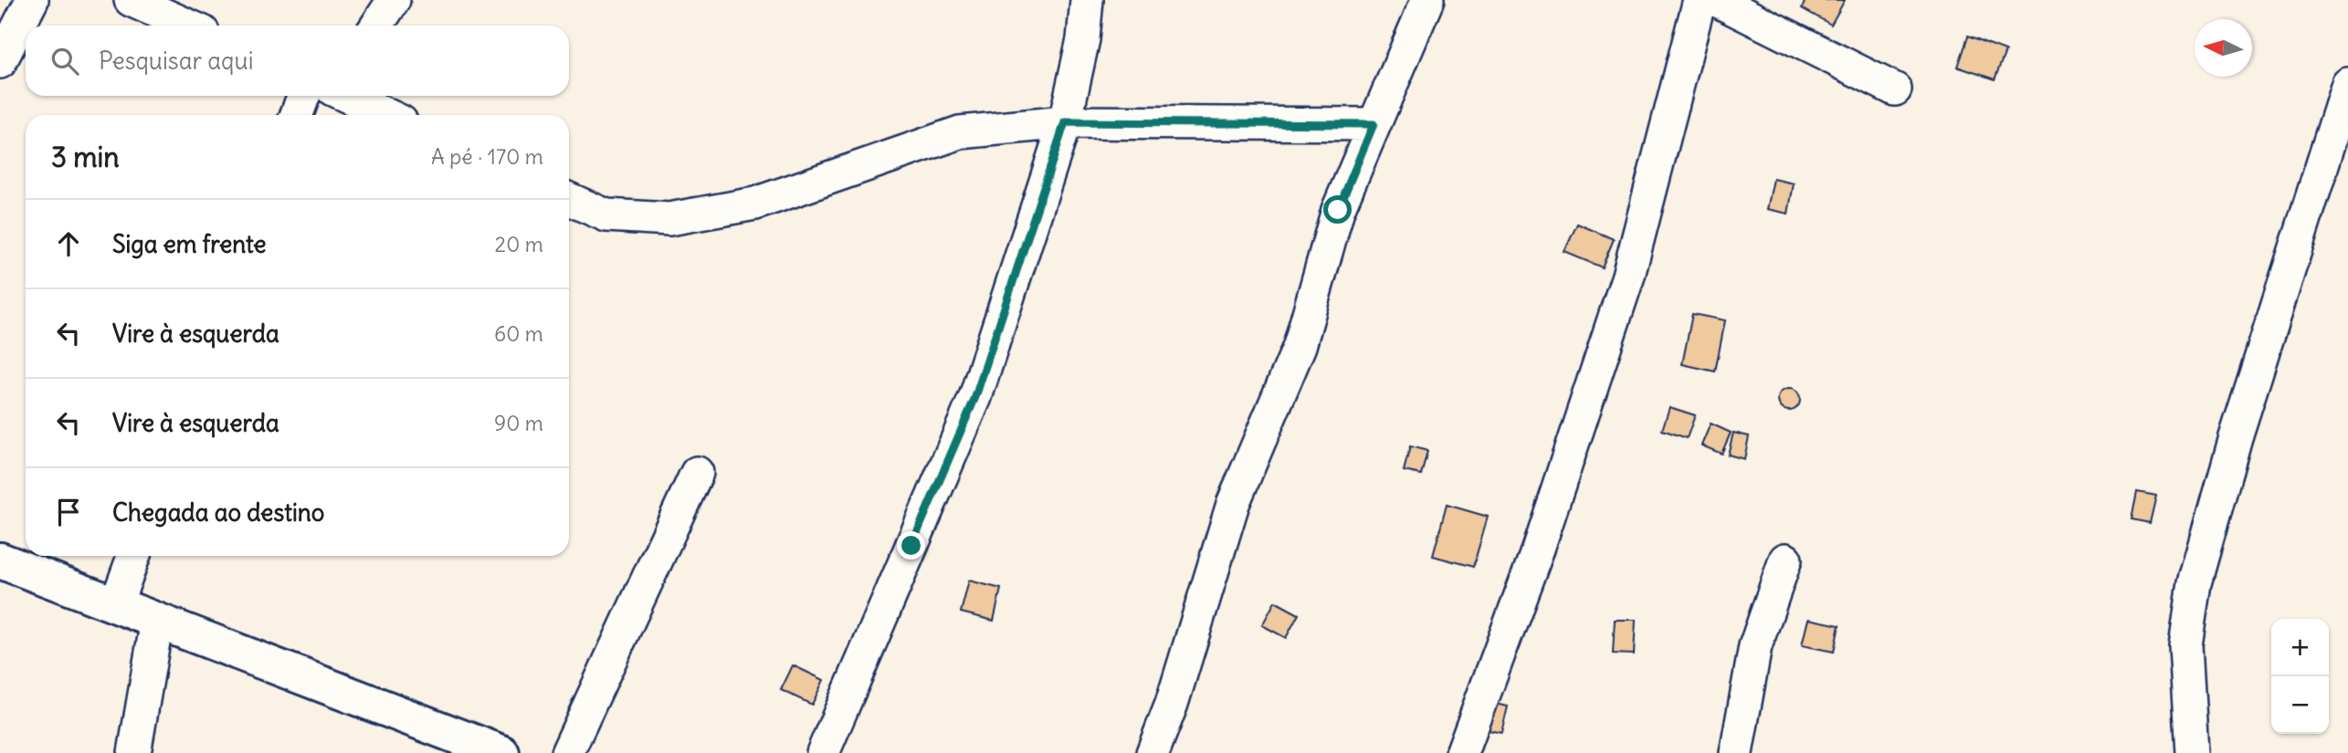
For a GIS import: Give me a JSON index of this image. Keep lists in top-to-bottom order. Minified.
{"north":"left","page":{"search":"Pesquisar aqui","heading":["3 min","A pé · 170 m"],"list":[["Siga em frente","20 m"],["Vire à esquerda","60 m"],["Vire à esquerda","90 m"],"Chegada ao destino"],"map_buttons":["+","−"]}}
